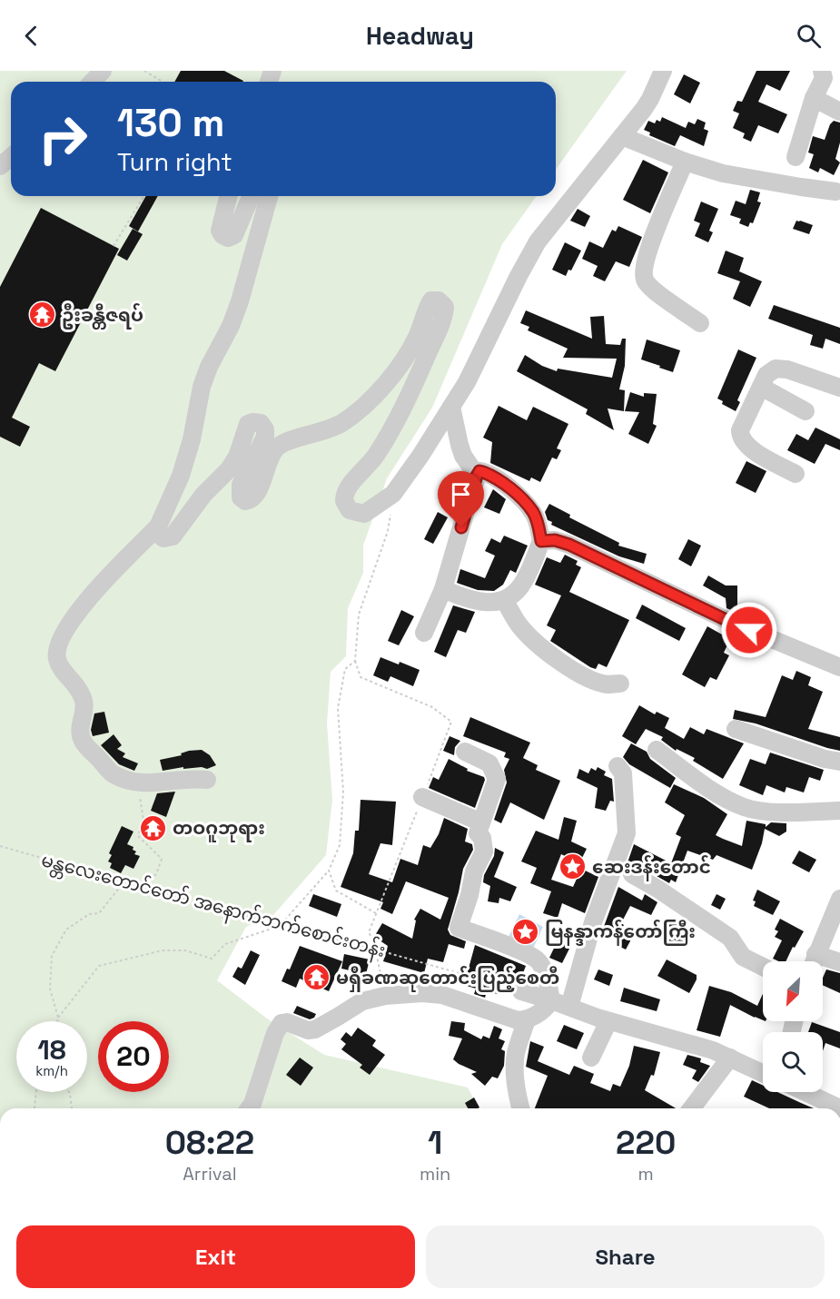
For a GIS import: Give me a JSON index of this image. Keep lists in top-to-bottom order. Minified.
{"streets":{"path":["မန္တလေးတောင်တော် အနောက်ဘက်စောင်းတန်း"]},"places":{"temple":["ဦးခန္တီဇရပ်","တဝဂူဘုရား","မရှိခဏဆုတောင်းပြည့်စေတီ"],"place":["ဆေးဒန်းတောင်","မြနန္ဒာကန်တော်ကြီး"]},"north":"bottom left","page":{"header":"Headway","turn":["130 m","Turn right"],"speed":"18 km/h","limit":"20","eta":["08:22","Arrival","1","min","220","m"],"buttons":["Exit","Share"]}}
